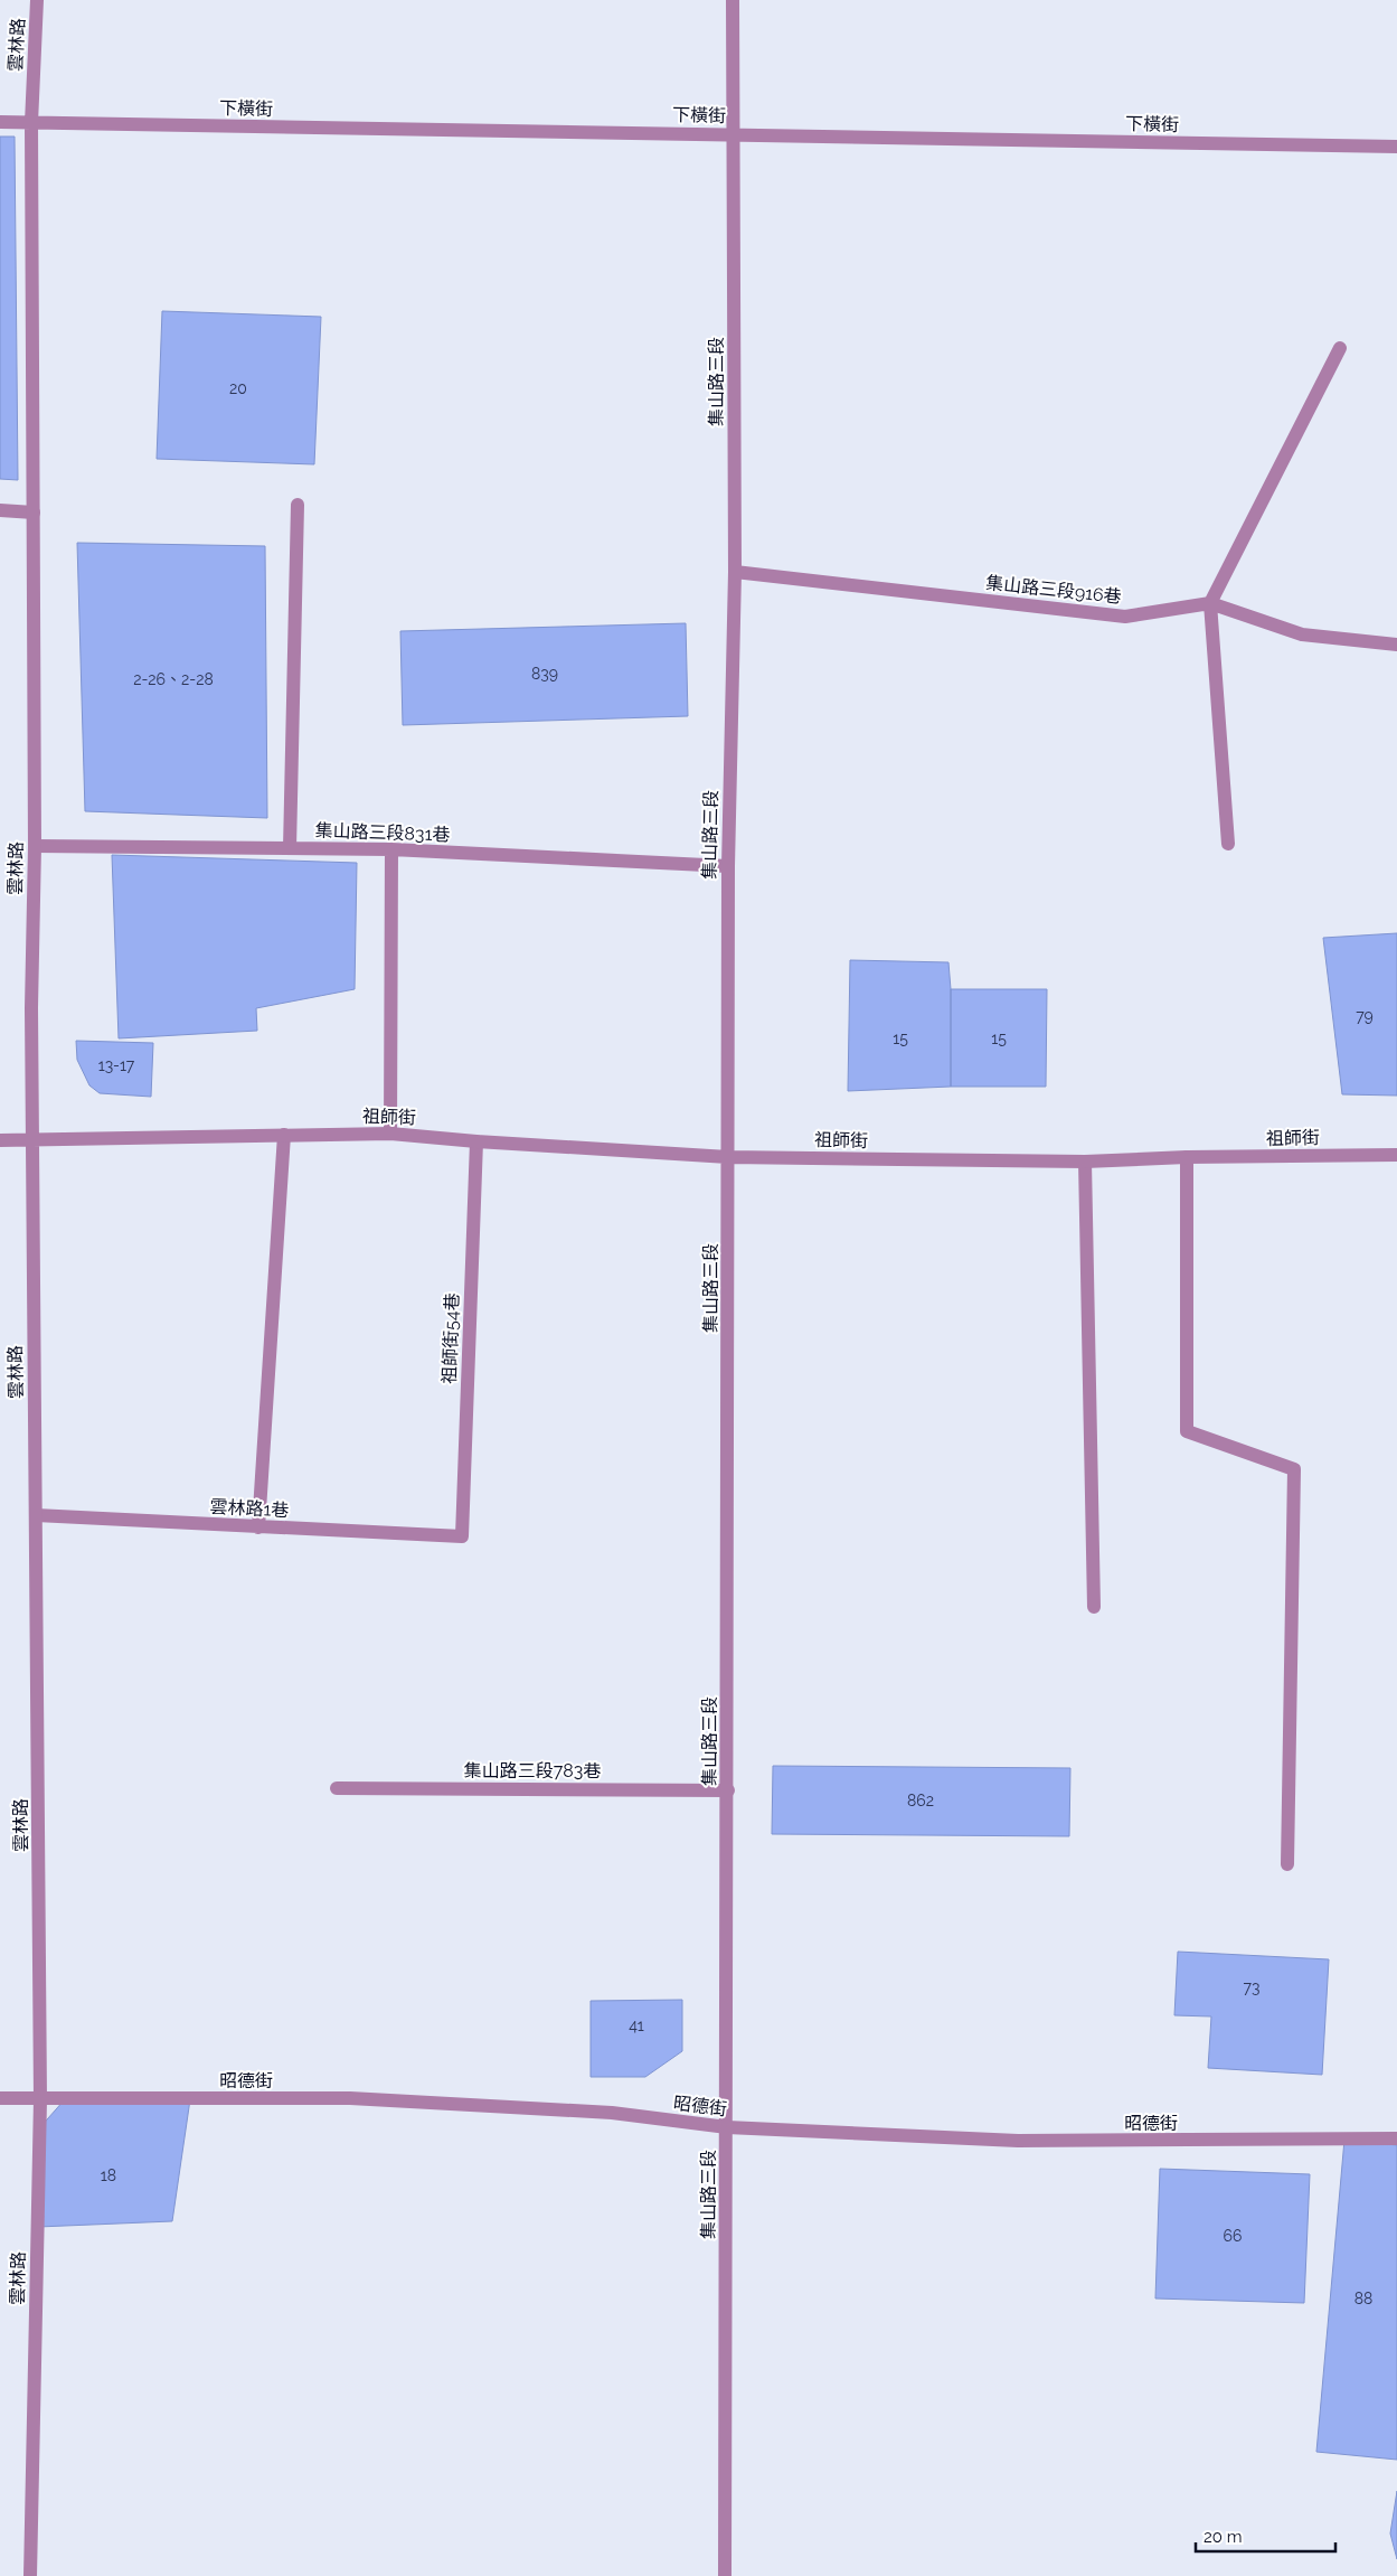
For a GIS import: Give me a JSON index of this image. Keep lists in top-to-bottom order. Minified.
{"streets":{"street":["雲林路","下橫街","集山路三段","集山路三段916巷","集山路三段831巷","祖師街","祖師街54巷","雲林路1巷","集山路三段783巷","昭德街"]},"crossings":[["雲林路","下橫街"],["雲林路","集山路三段831巷"],["雲林路","祖師街"],["雲林路","雲林路1巷"],["雲林路","昭德街"],["下橫街","集山路三段"],["集山路三段","集山路三段916巷"],["集山路三段","集山路三段831巷"],["集山路三段","祖師街"],["集山路三段","集山路三段783巷"],["集山路三段","昭德街"],["祖師街","祖師街54巷"],["祖師街54巷","雲林路1巷"]],"house_numbers":["20","839","2-26、2-28","79","15","15","13-17","862","73","41","18","66","88"],"scale_bar":"20 m"}
